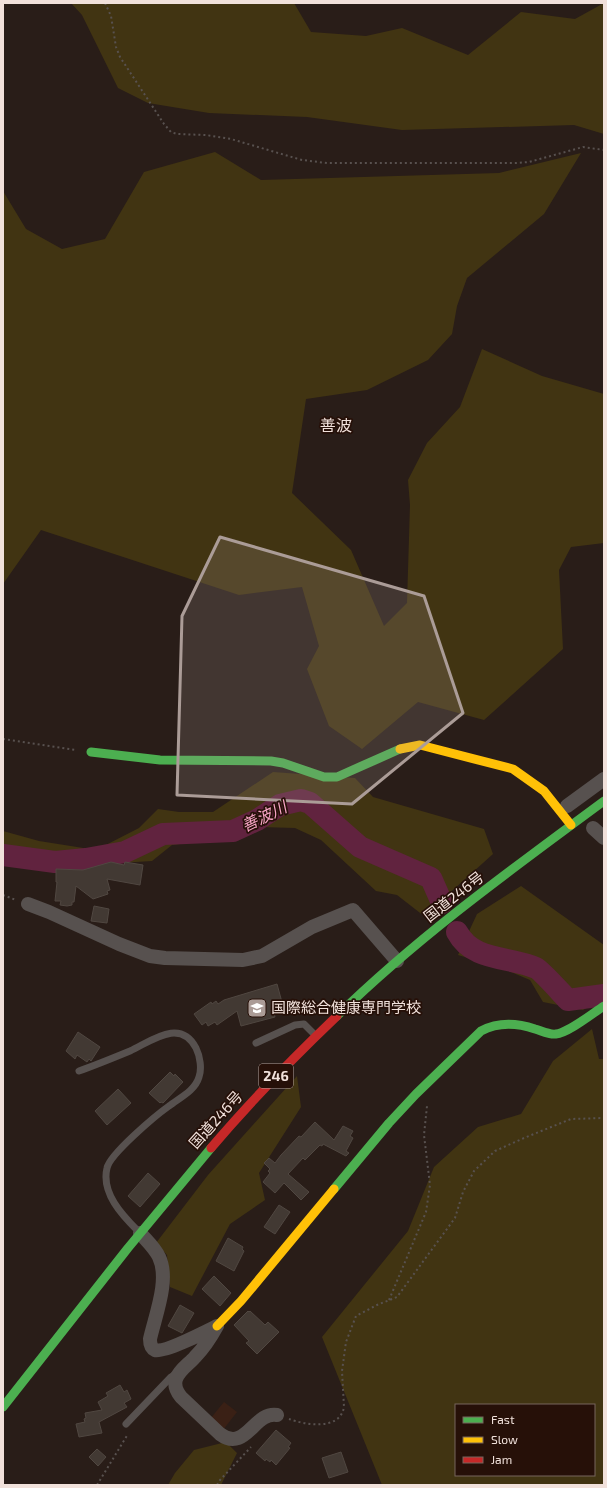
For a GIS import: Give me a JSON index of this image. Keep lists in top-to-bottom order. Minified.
{"streets":{"main road":["国道246号","246"]},"districts":["善波"],"water":["善波川"],"places":{"school or university":["国際総合健康専門学校"]},"legend":["Fast","Slow","Jam"]}
